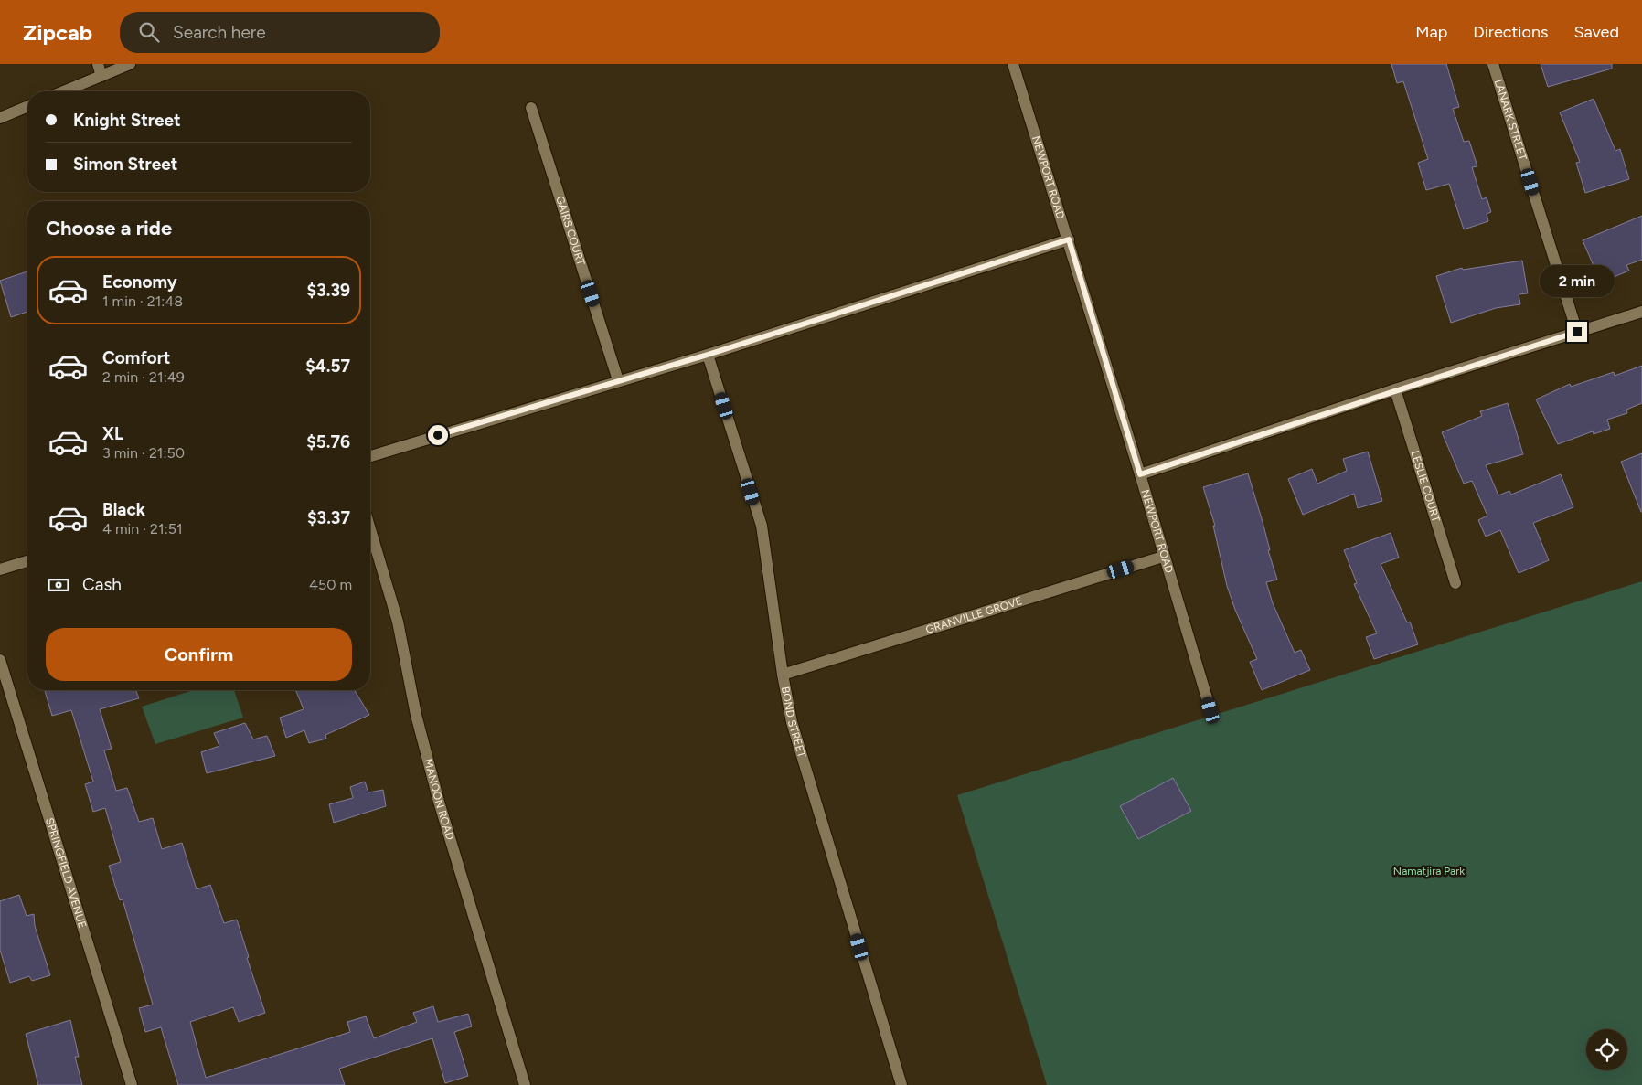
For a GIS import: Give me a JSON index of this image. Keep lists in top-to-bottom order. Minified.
{"streets":{"street":["LANARK STREET","NEWPORT ROAD","GAIRS COURT","LESLIE COURT","GRANVILLE GROVE","BOND STREET","MANOON ROAD","SPRINGFIELD AVENUE"]},"crossings":[["NEWPORT ROAD","GRANVILLE GROVE"],["GRANVILLE GROVE","BOND STREET"]],"parks":["Namatjira Park"],"page":{"header":"Zipcab","search":"Search here","nav":["Map","Directions","Saved"],"banner":["Knight Street","Simon Street"],"heading":"Choose a ride","list":[{"name":"Economy","note":"1 min · 21:48","value":"$3.39"},{"name":"Comfort","note":"2 min · 21:49","value":"$4.57"},{"name":"XL","note":"3 min · 21:50","value":"$5.76"},{"name":"Black","note":"4 min · 21:51","value":"$3.37"}],"bubble":"2 min","pay":["Cash","450 m"],"buttons":"Confirm"}}
